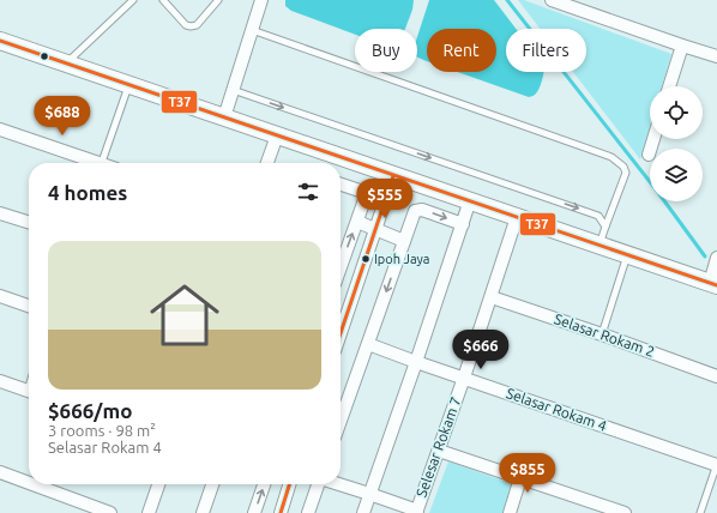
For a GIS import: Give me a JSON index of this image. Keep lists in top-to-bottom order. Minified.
{"streets":{"street":["Selasar Rokam 2","Selasar Rokam 4","Selesar Rokam 7"]},"crossings":[["Selasar Rokam 2","Selesar Rokam 7"],["Selasar Rokam 4","Selesar Rokam 7"]],"places":["Ipoh Jaya"],"lines":["transit line T37"],"page":{"chip":["Buy","Rent","Filters"],"price":["$688","$555","$666","$855"],"heading":"4 homes","list":[{"name":"$666/mo","note":"3 rooms · 98 m² · Selasar Rokam 4"}]}}
